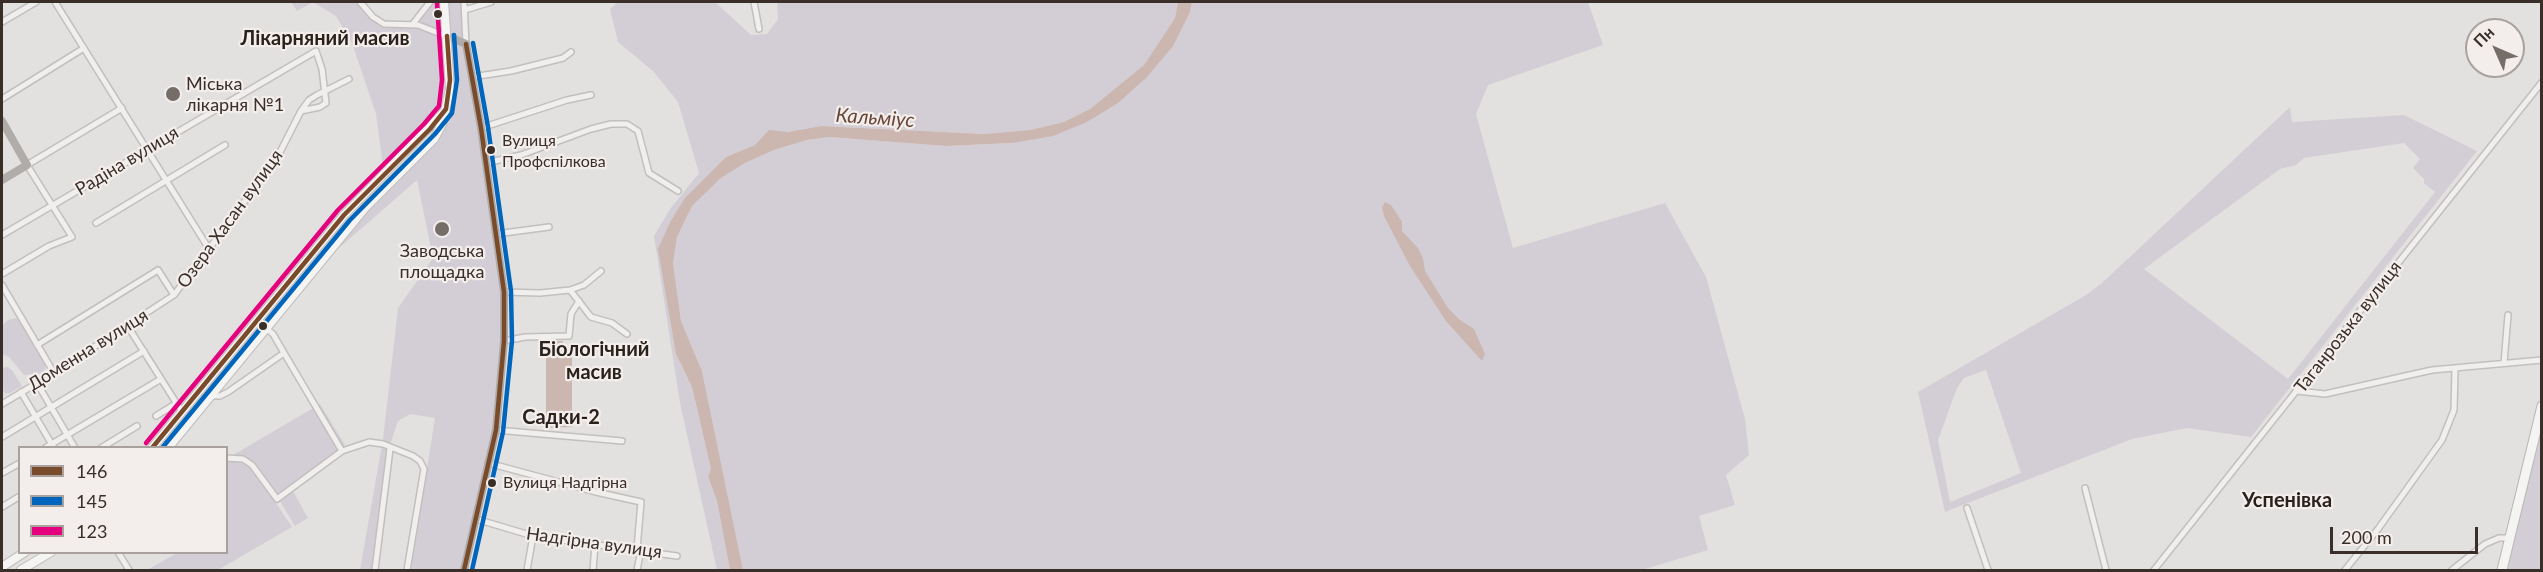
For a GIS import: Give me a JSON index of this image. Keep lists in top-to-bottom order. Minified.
{"streets":{"street":["Радіна вулиця","Озера Хасан вулиця","Таганрозька вулиця","Доменна вулиця","Надгірна вулиця"]},"crossings":[["Радіна вулиця","Озера Хасан вулиця"],["Озера Хасан вулиця","Доменна вулиця"]],"districts":["Лікарняний масив","Біологічний масив","Садки-2","Успенівка"],"water":["Кальміус"],"places":["Міська лікарня №1","Вулиця Профспілкова","Заводська площадка","Вулиця Надгірна"],"lines":["transit line 123","transit line 145","transit line 146"],"legend":["146","145","123"],"scale_bar":"200 m","north":"top left"}
